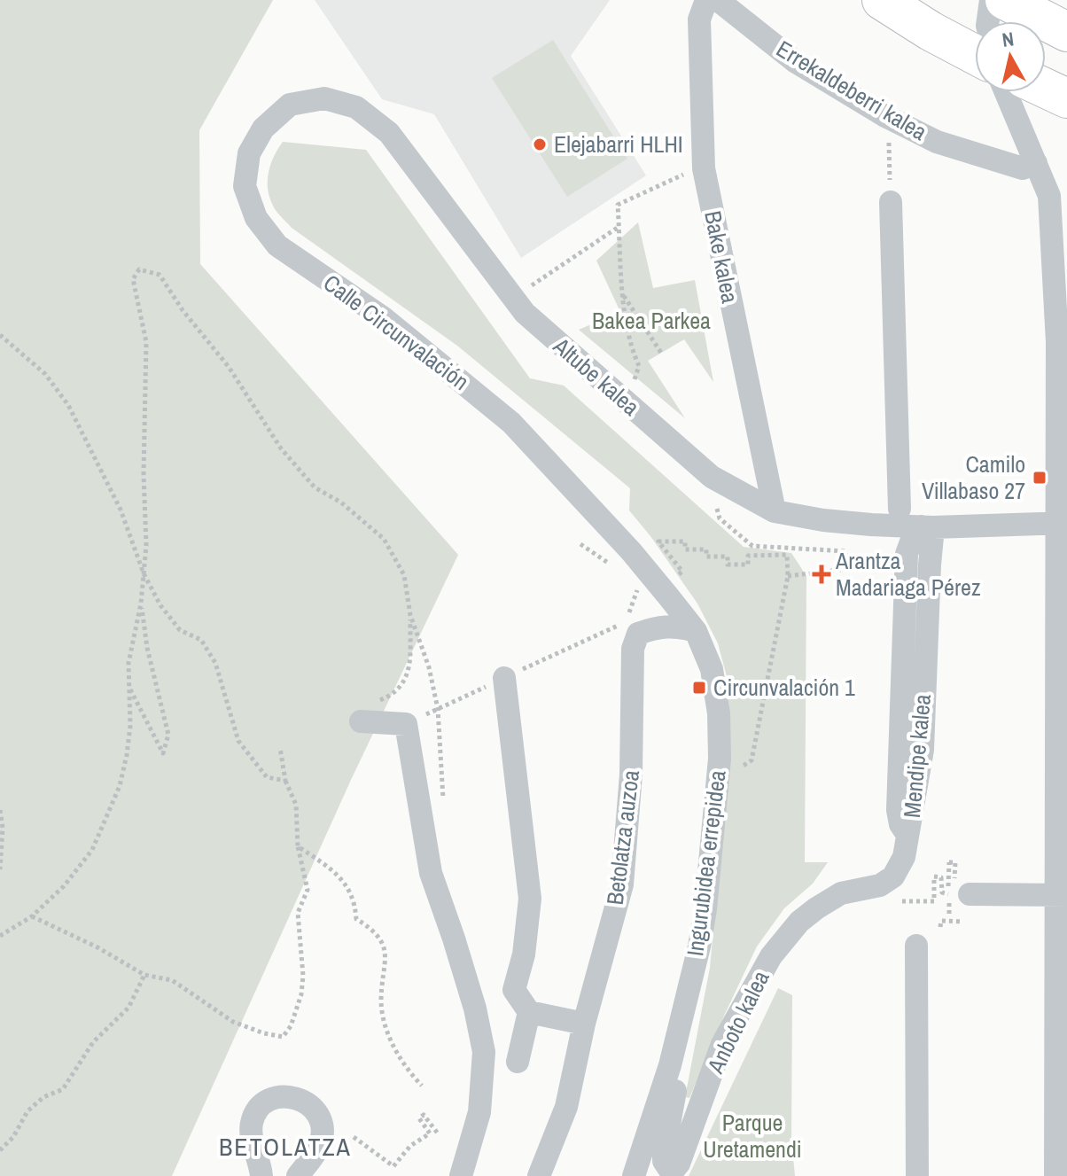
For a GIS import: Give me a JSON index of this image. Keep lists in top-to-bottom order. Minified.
{"streets":{"street":["Errekaldeberri kalea","Bake kalea","Calle Circunvalación","Altube kalea","Mendipe kalea","Betolatza auzoa","Ingurubidea errepidea","Anboto kalea"]},"crossings":[["Bake kalea","Altube kalea"],["Calle Circunvalación","Altube kalea"],["Calle Circunvalación","Betolatza auzoa"],["Calle Circunvalación","Ingurubidea errepidea"],["Altube kalea","Mendipe kalea"],["Mendipe kalea","Anboto kalea"],["Betolatza auzoa","Ingurubidea errepidea"],["Ingurubidea errepidea","Anboto kalea"]],"districts":["BETOLATZA"],"parks":["Bakea Parkea","Parque Uretamendi"],"places":{"other":["Elejabarri HLHI"],"transit":["Camilo Villabaso 27","Circunvalación 1"],"health":["Arantza Madariaga Pérez"]},"north":"top"}
